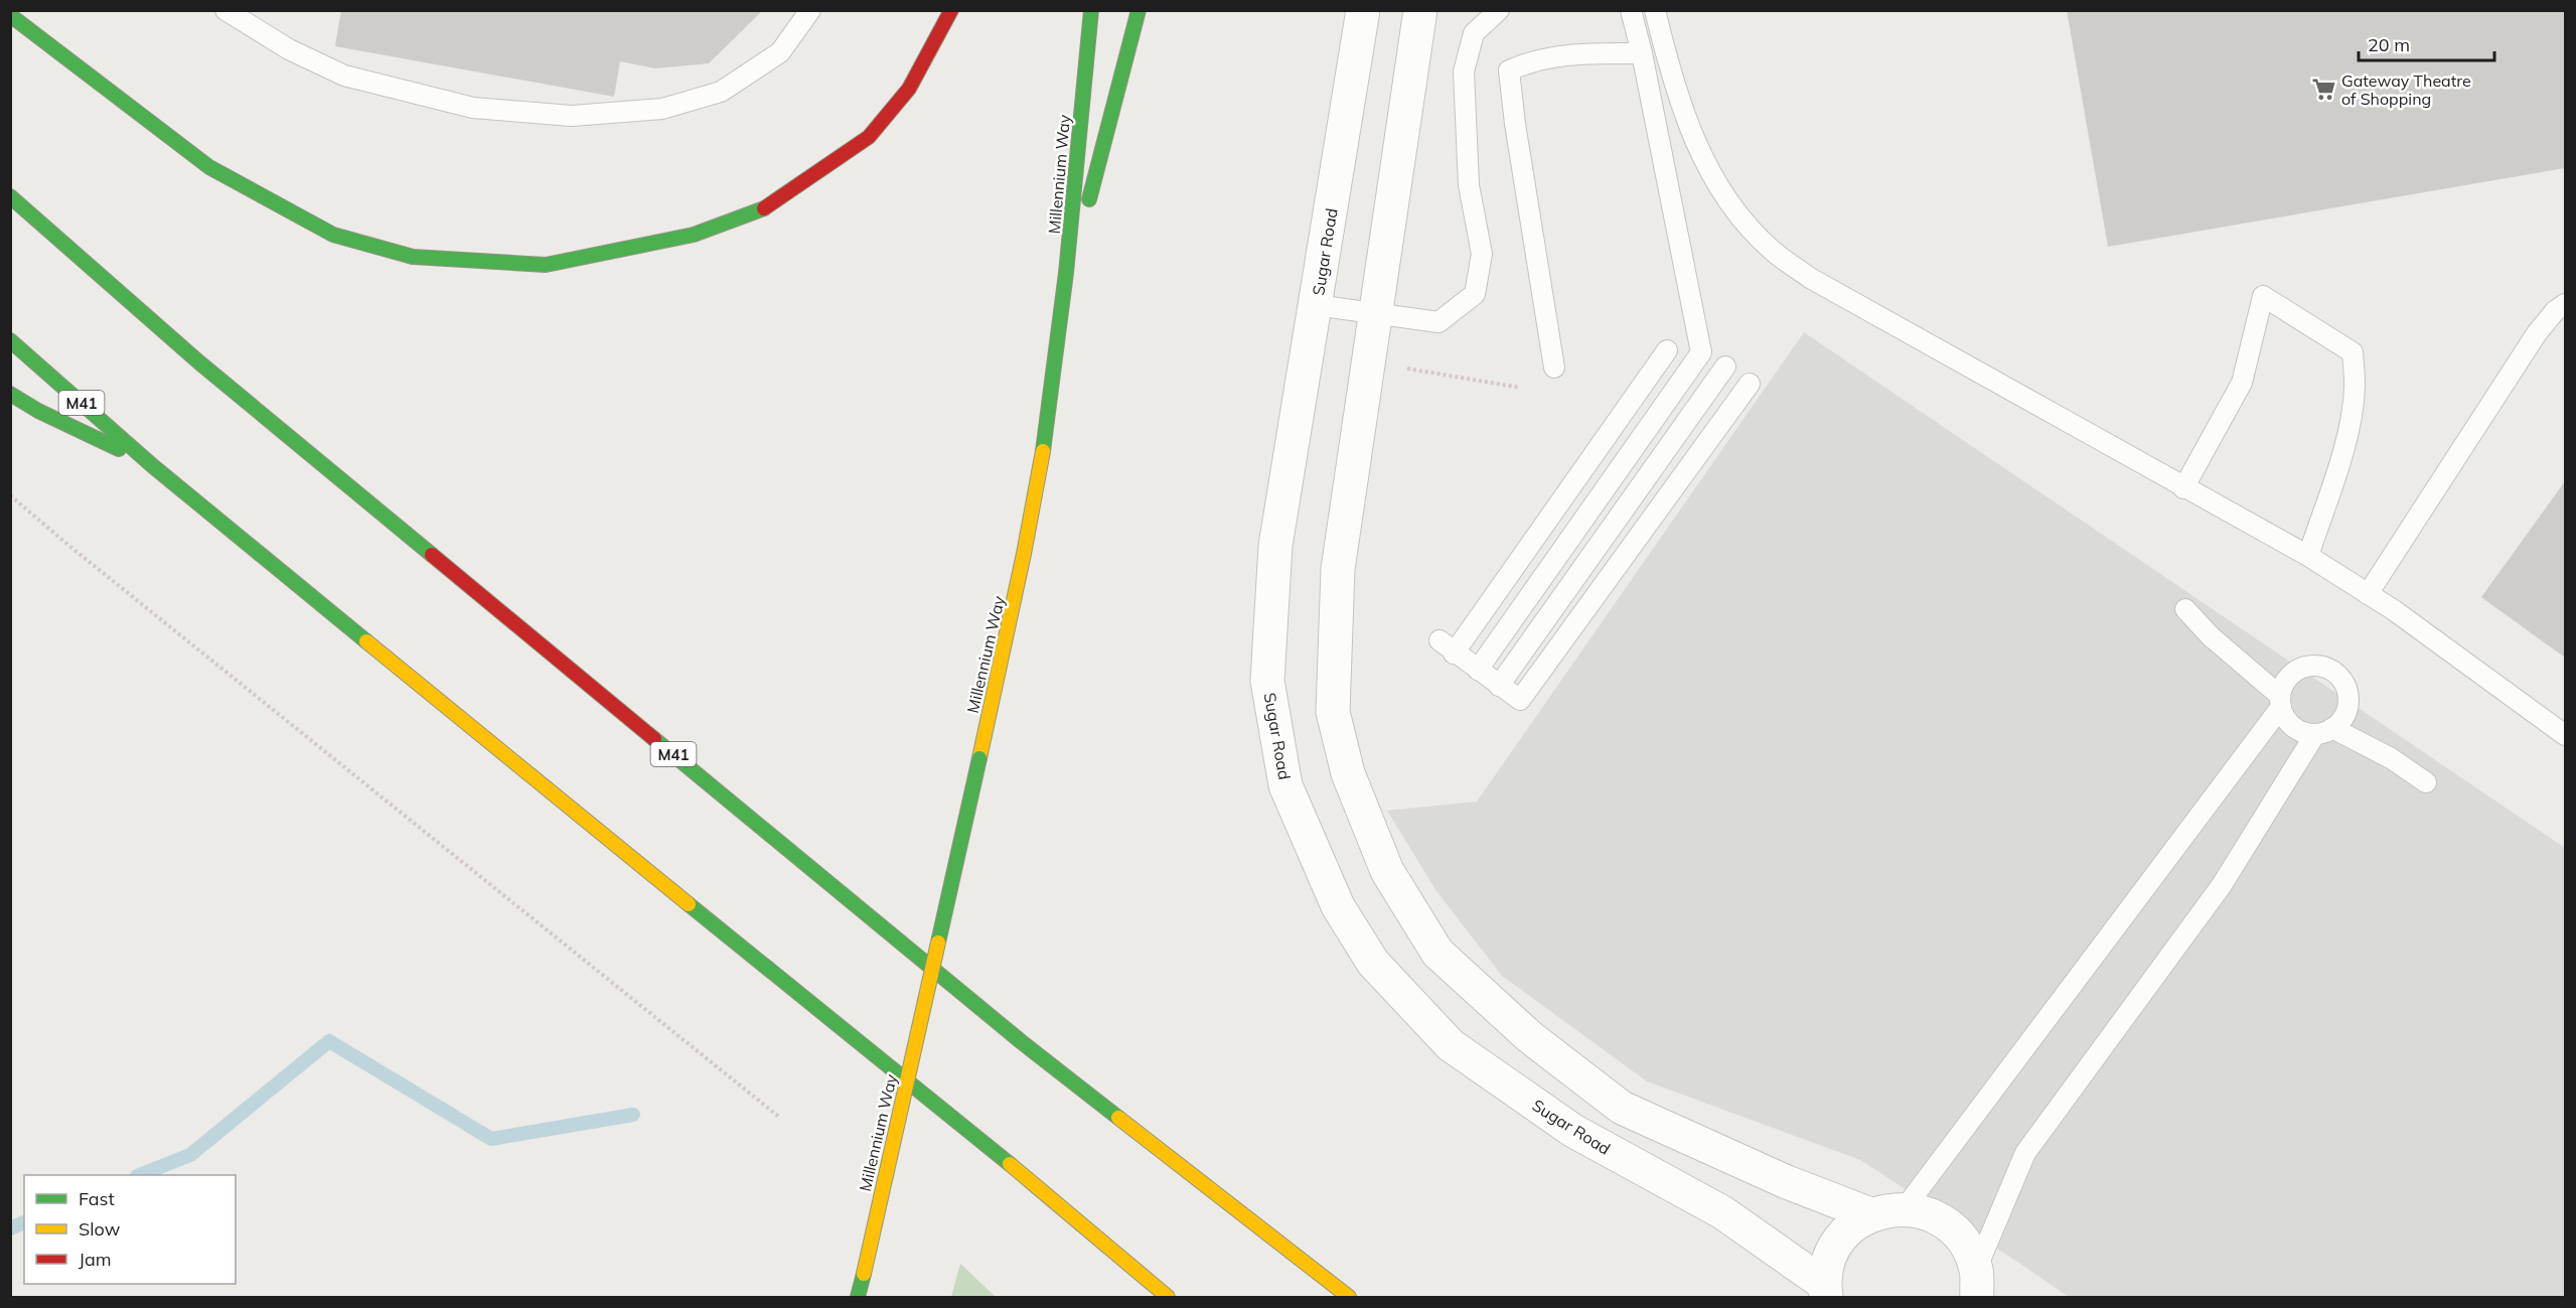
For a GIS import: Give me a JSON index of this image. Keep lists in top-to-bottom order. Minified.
{"streets":{"main road":["Millennium Way","M41"],"street":["Sugar Road"]},"places":{"supermarket":["Gateway Theatre of Shopping"]},"legend":["Fast","Slow","Jam"],"scale_bar":"20 m"}
